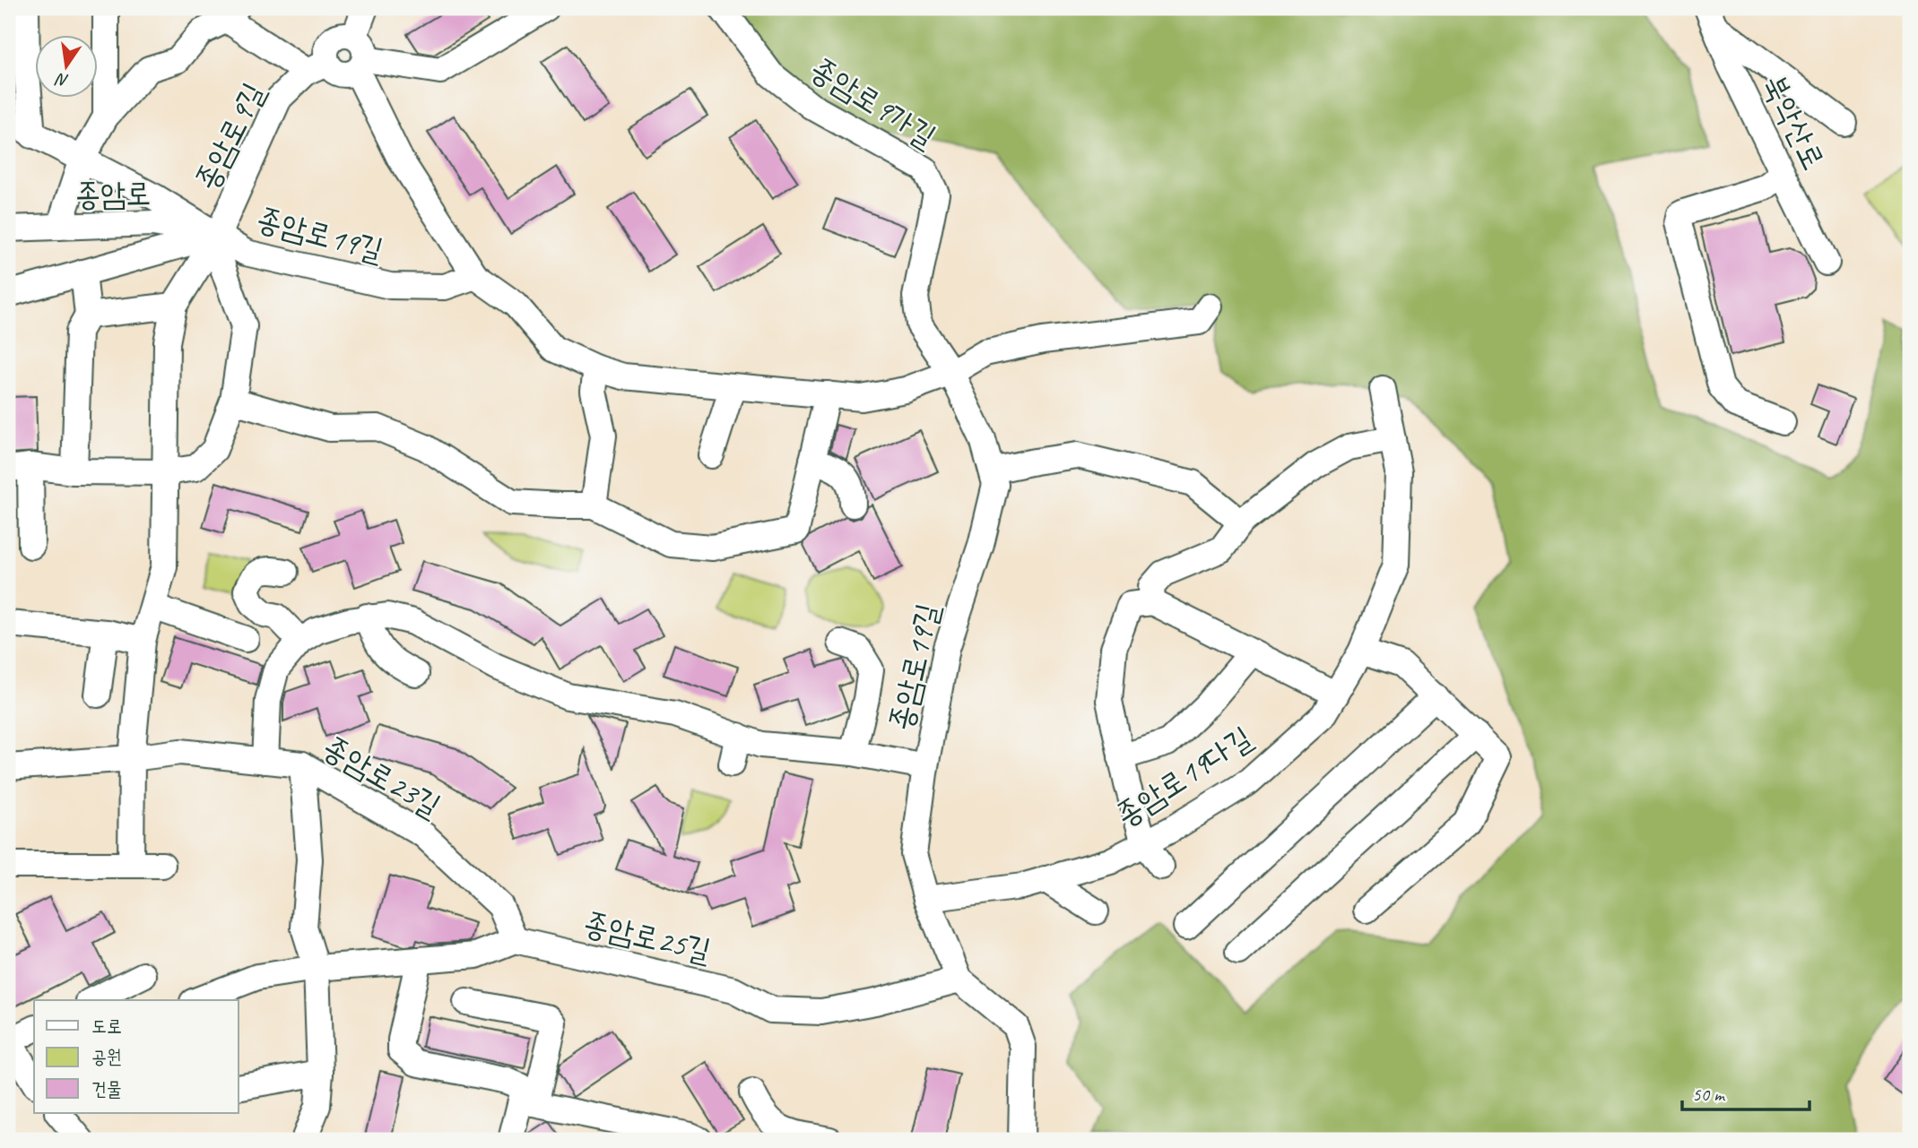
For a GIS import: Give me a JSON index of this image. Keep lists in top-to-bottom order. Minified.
{"streets":{"street":["종암로9가길","북악산로","종암로9길","종암로","종암로19길","종암로23길","종암로19다길","종암로25길"]},"crossings":[["종암로9가길","종암로19길"],["종암로9길","종암로"],["종암로9길","종암로19길"],["종암로","종암로19길"],["종암로19길","종암로19다길"],["종암로19길","종암로25길"],["종암로23길","종암로25길"]],"legend":["도로","공원","건물"],"scale_bar":"50 m","north":"bottom"}
